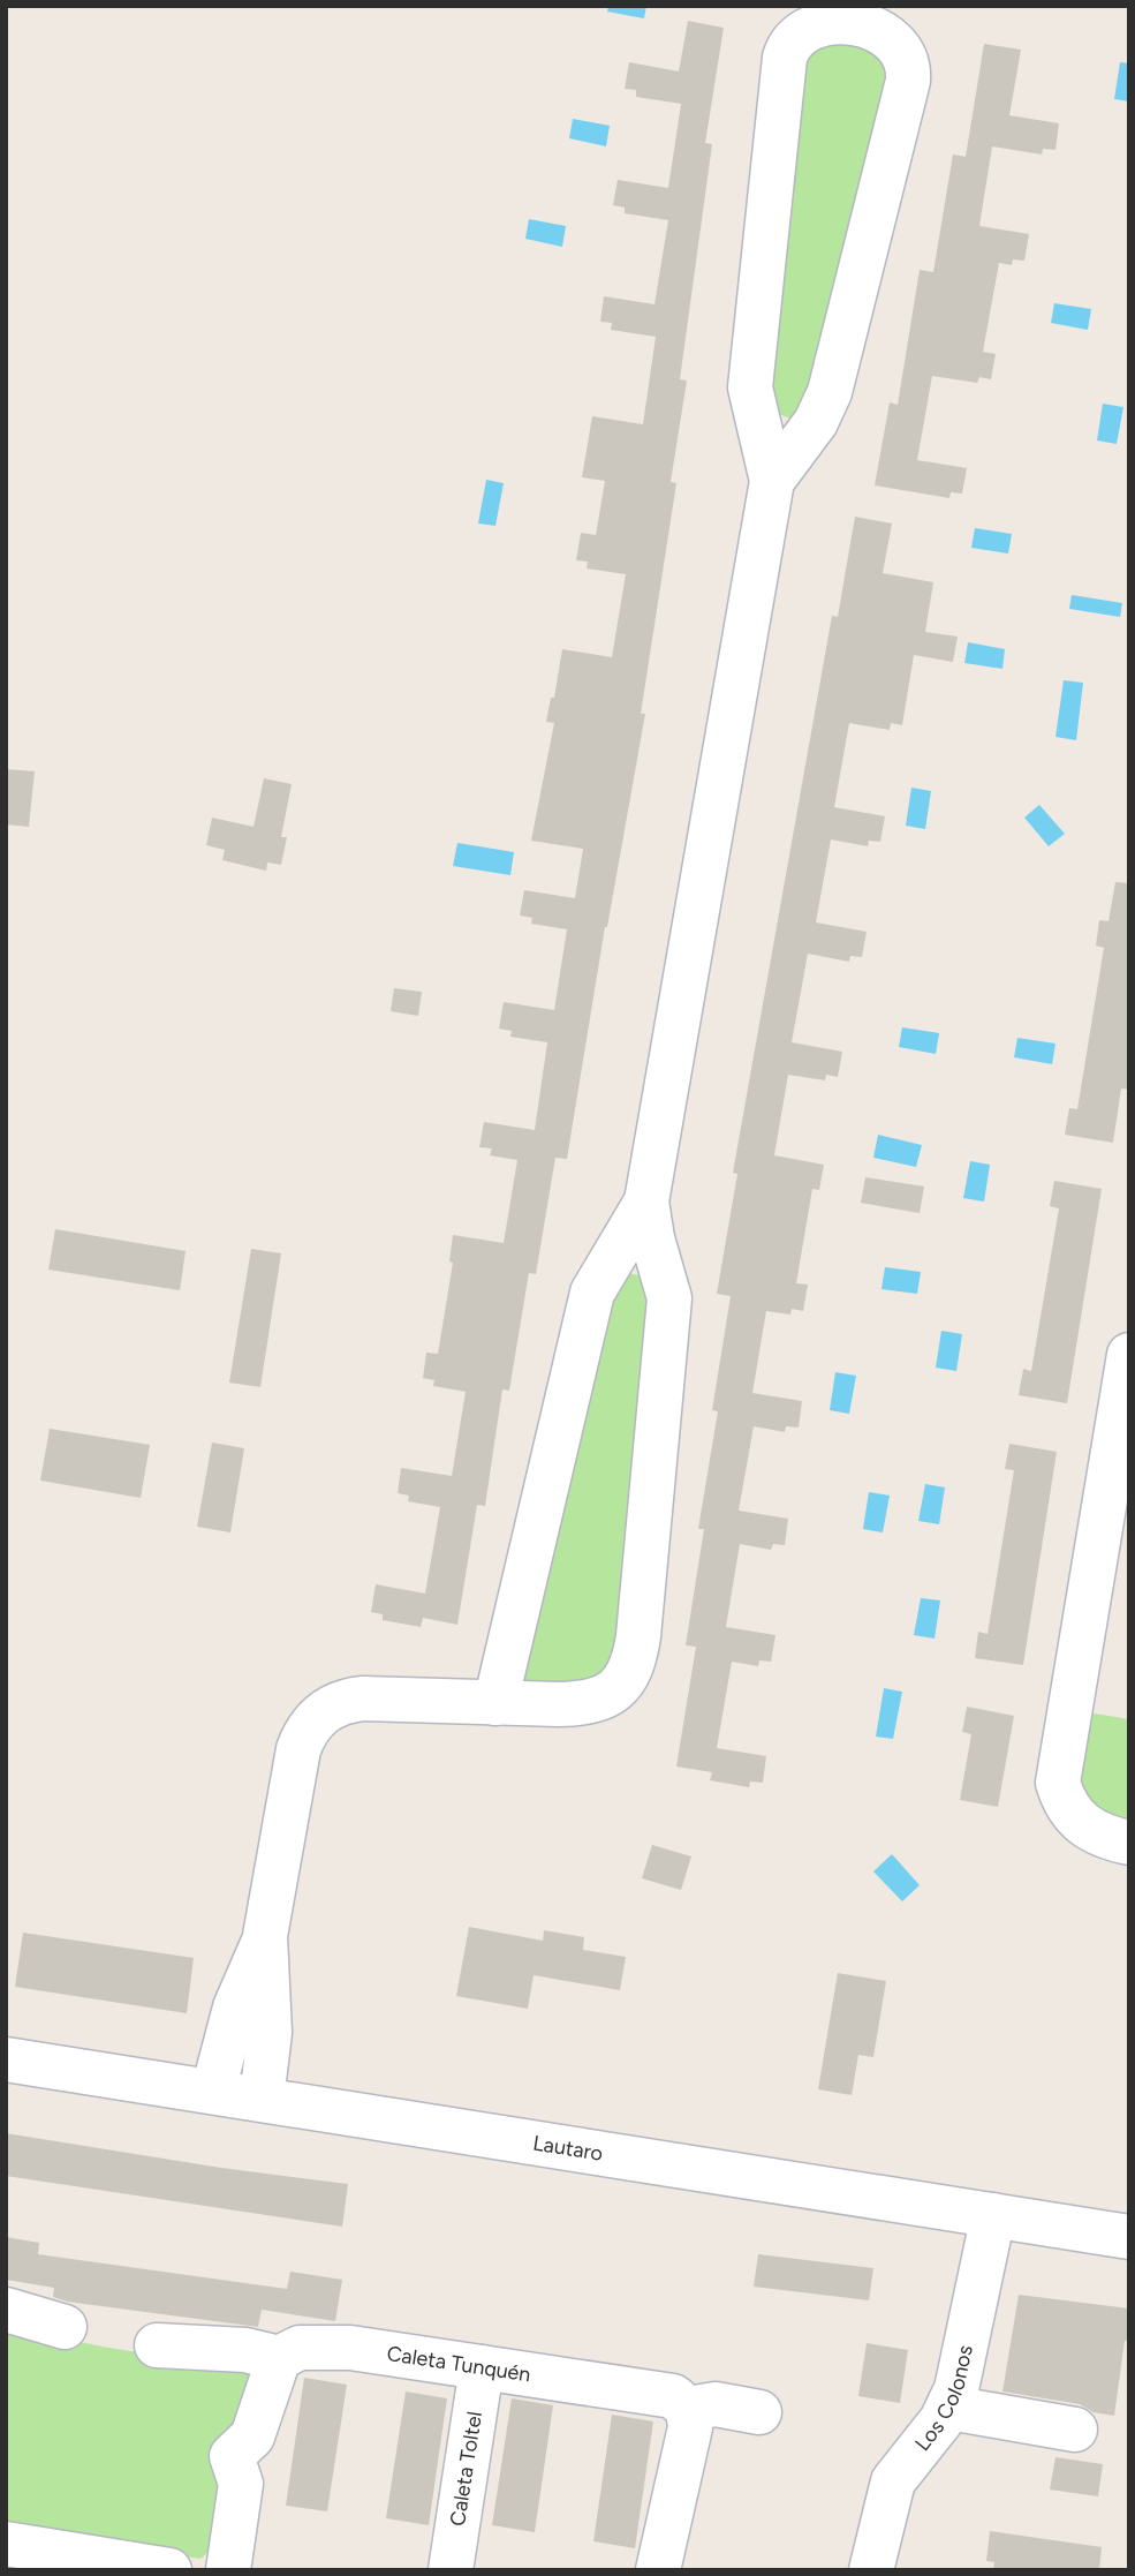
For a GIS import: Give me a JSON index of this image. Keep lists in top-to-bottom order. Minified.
{"streets":{"street":["Lautaro","Caleta Tunquén","Los Colonos","Caleta Toltel"]},"crossings":[["Lautaro","Los Colonos"],["Caleta Tunquén","Caleta Toltel"]]}
